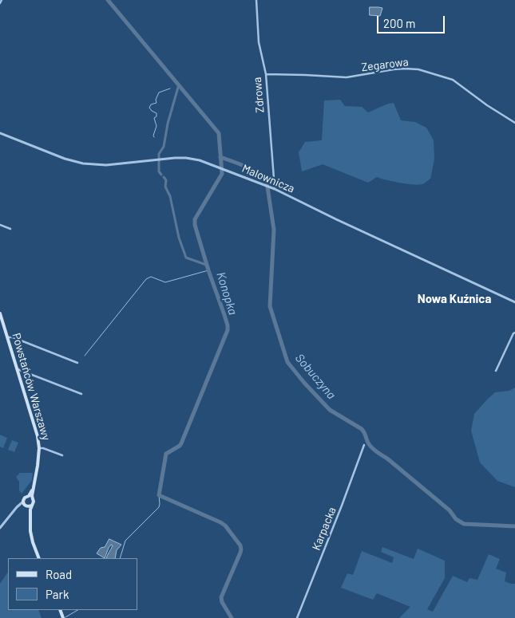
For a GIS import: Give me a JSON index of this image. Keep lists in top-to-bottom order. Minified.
{"streets":{"main road":["Powstańców Warszawy"],"street":["Zegarowa","Zdrowa","Malownicza","Karpacka"]},"crossings":[["Zegarowa","Zdrowa"],["Zdrowa","Malownicza"]],"districts":["Nowa Kuźnica"],"water":["Konopka","Sobuczyna"],"legend":["Road","Park"],"scale_bar":"200 m"}
